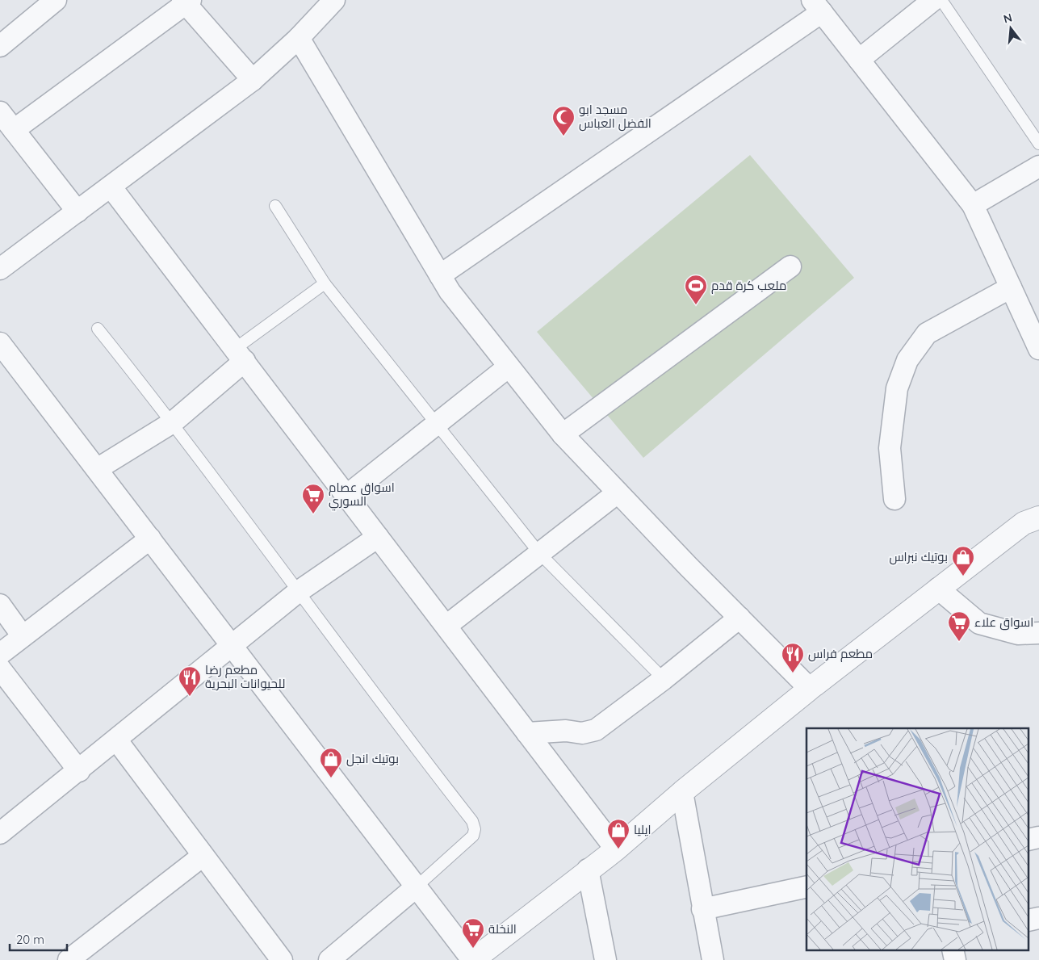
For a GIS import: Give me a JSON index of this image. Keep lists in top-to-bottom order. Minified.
{"places":{"mosque":["مسجد ابو الفضل العباس"],"sports":["ملعب كرة قدم"],"supermarket":["اسواق عصام السوري","اسواق علاء","النخلة"],"shop":["بوتيك نبراس","بوتيك انجل","ايليا"],"restaurant":["مطعم فراس","مطعم رضا للحيوانات البحرية"]},"scale_bar":"20 m","north":"top"}
